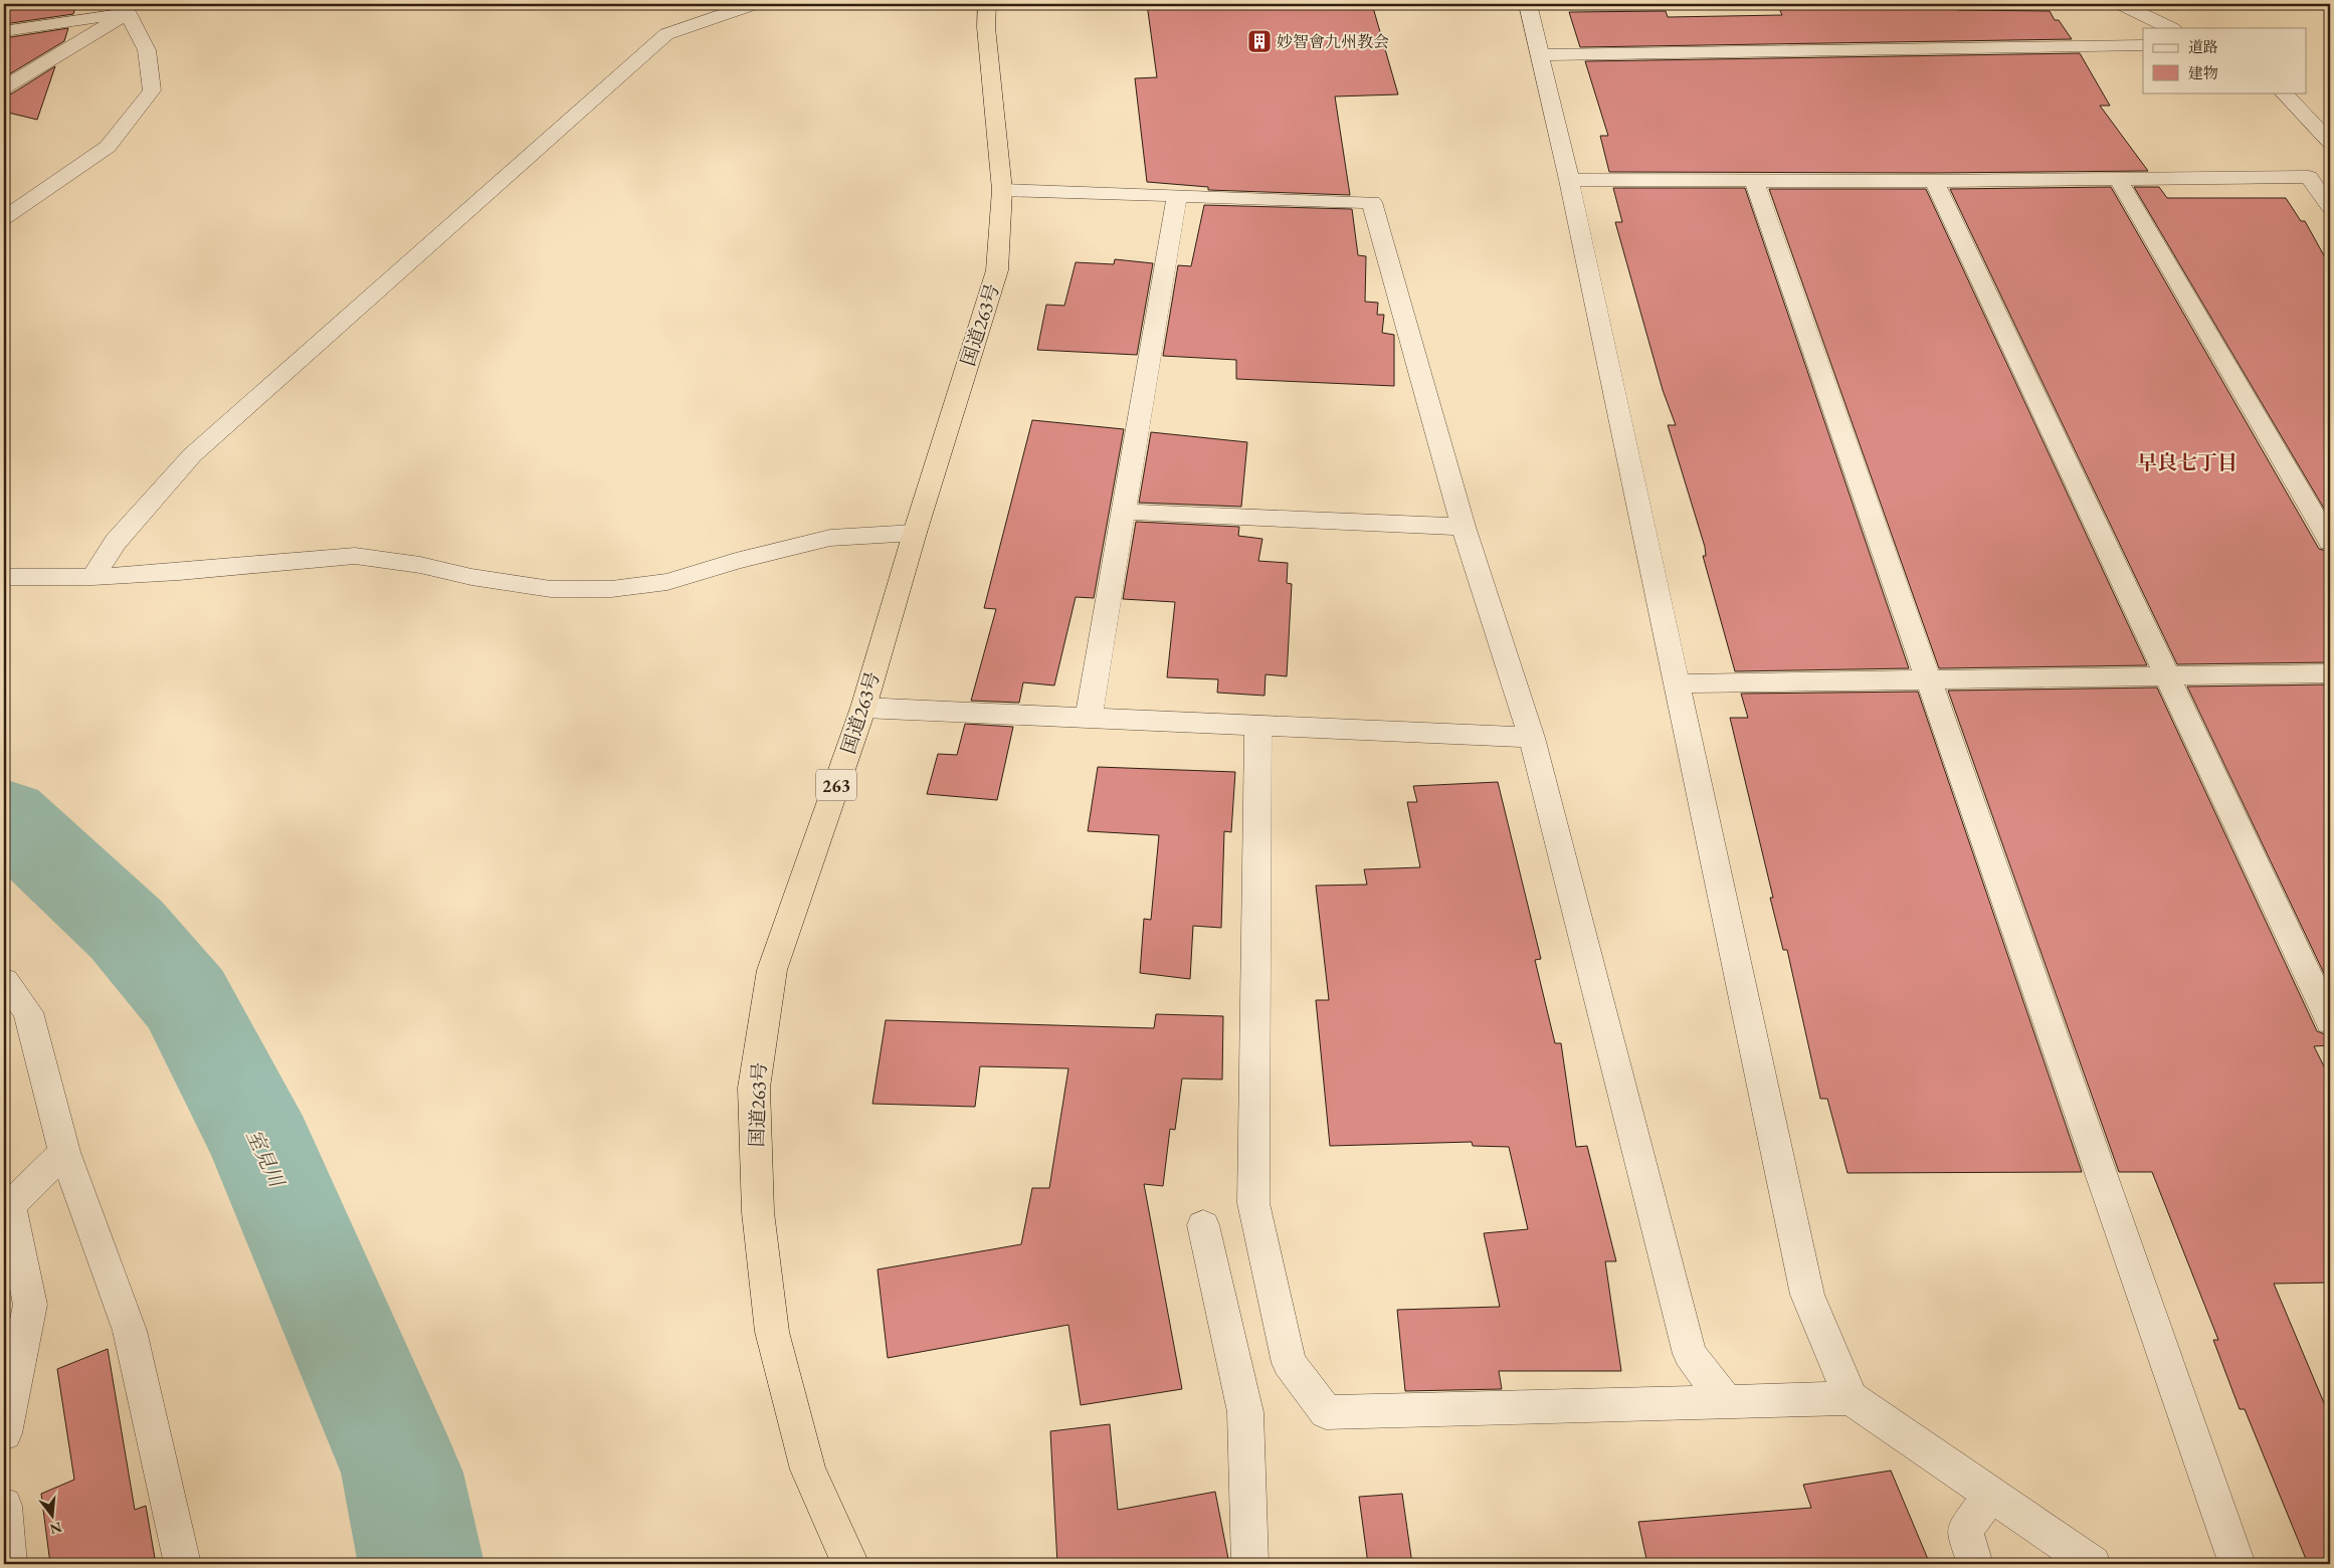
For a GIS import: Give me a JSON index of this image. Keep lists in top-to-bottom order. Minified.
{"streets":{"highway":["国道263号","263"]},"districts":["早良七丁目"],"water":["室見川"],"places":{"building":["妙智會九州教会"]},"legend":["道路","建物"],"north":"bottom"}
